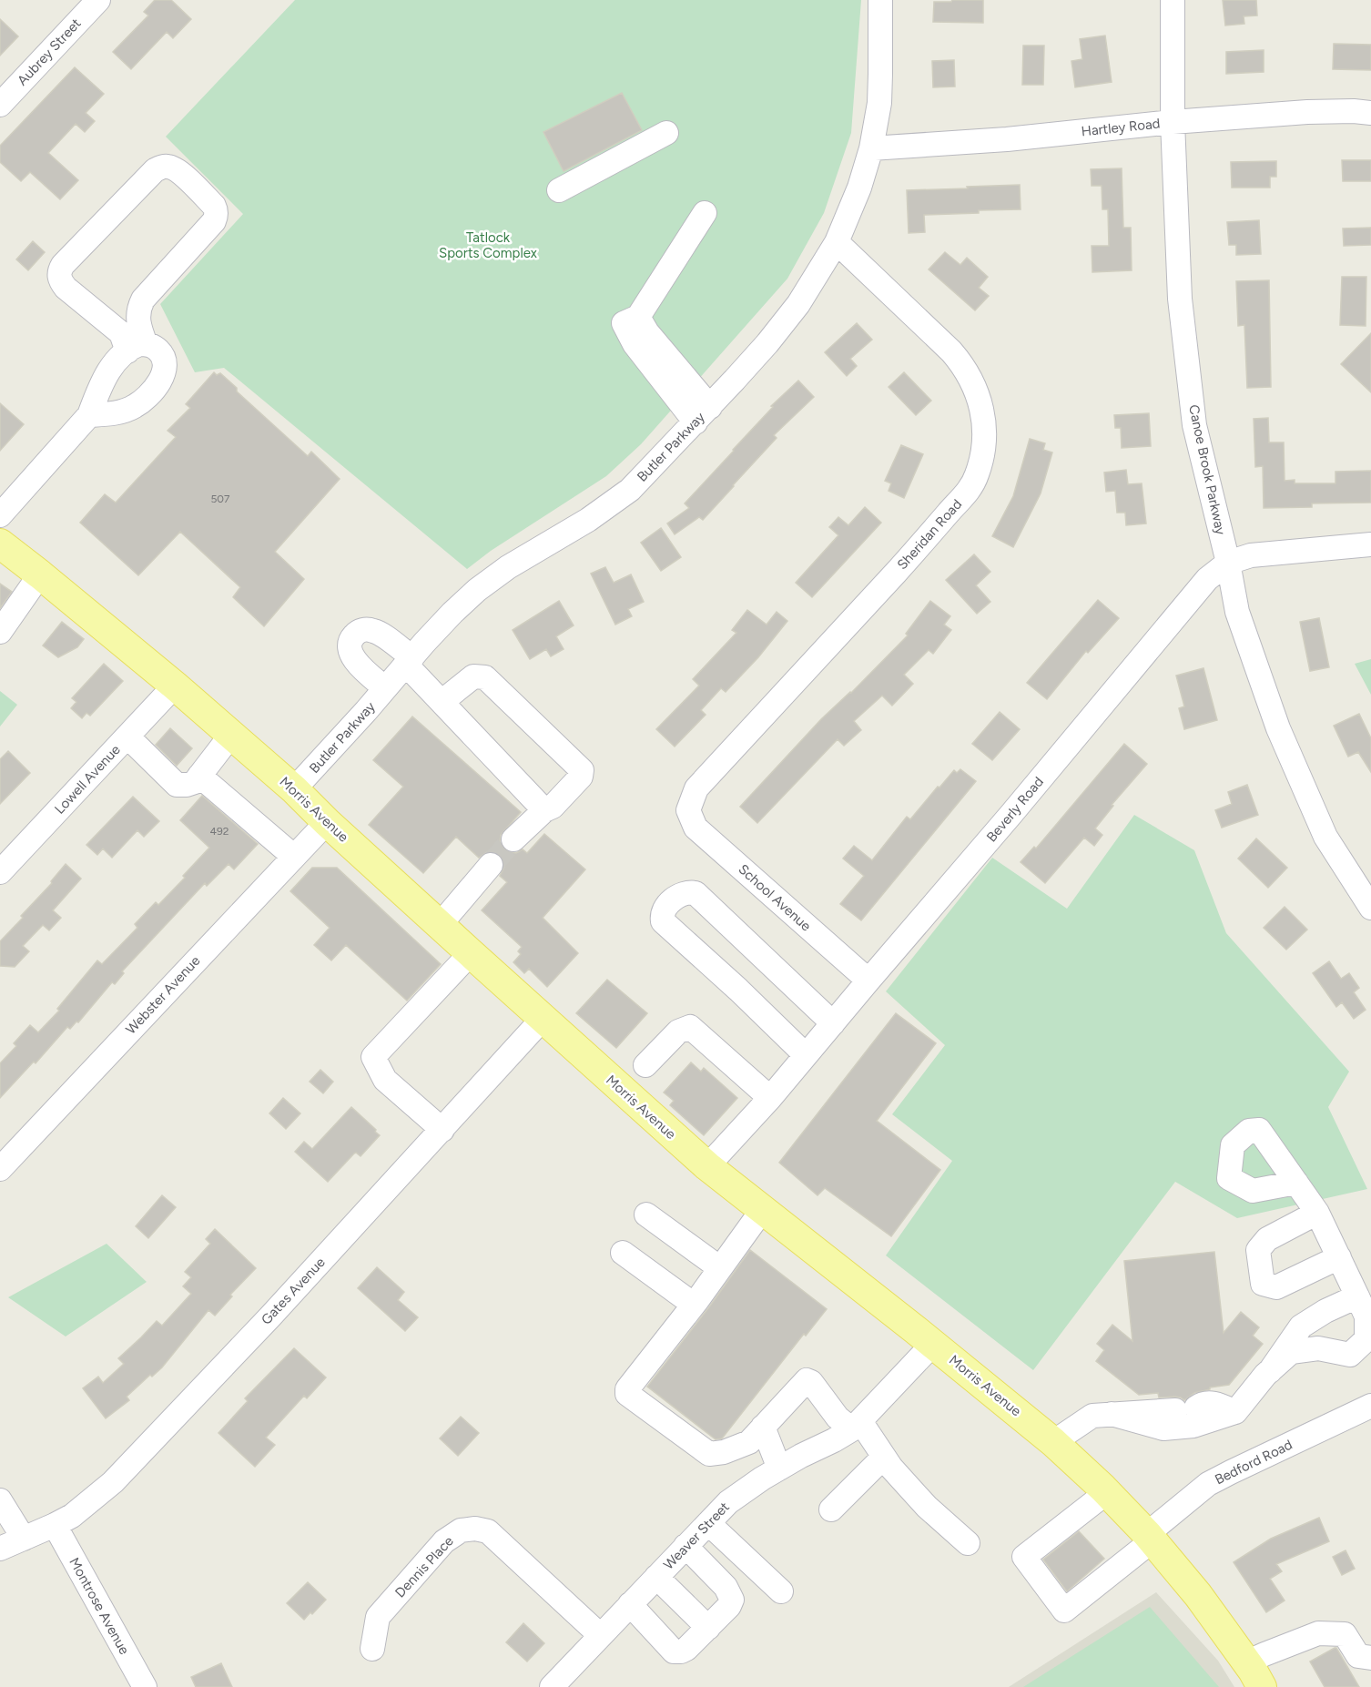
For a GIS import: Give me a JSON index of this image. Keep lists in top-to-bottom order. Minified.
{"streets":{"main road":["Morris Avenue"],"street":["Aubrey Street","Hartley Road","Butler Parkway","Canoe Brook Parkway","Sheridan Road","Lowell Avenue","Beverly Road","School Avenue","Webster Avenue","Gates Avenue","Bedford Road","Weaver Street","Dennis Place","Montrose Avenue"]},"crossings":[["Hartley Road","Butler Parkway"],["Hartley Road","Canoe Brook Parkway"],["Butler Parkway","Sheridan Road"],["Butler Parkway","Morris Avenue"],["Canoe Brook Parkway","Beverly Road"],["Sheridan Road","School Avenue"],["Lowell Avenue","Morris Avenue"],["Morris Avenue","Beverly Road"],["Morris Avenue","Webster Avenue"],["Morris Avenue","Gates Avenue"],["Morris Avenue","Bedford Road"],["Morris Avenue","Weaver Street"],["Beverly Road","School Avenue"],["Gates Avenue","Montrose Avenue"],["Weaver Street","Dennis Place"]],"parks":["Tatlock Sports Complex"],"house_numbers":["507","492"]}
